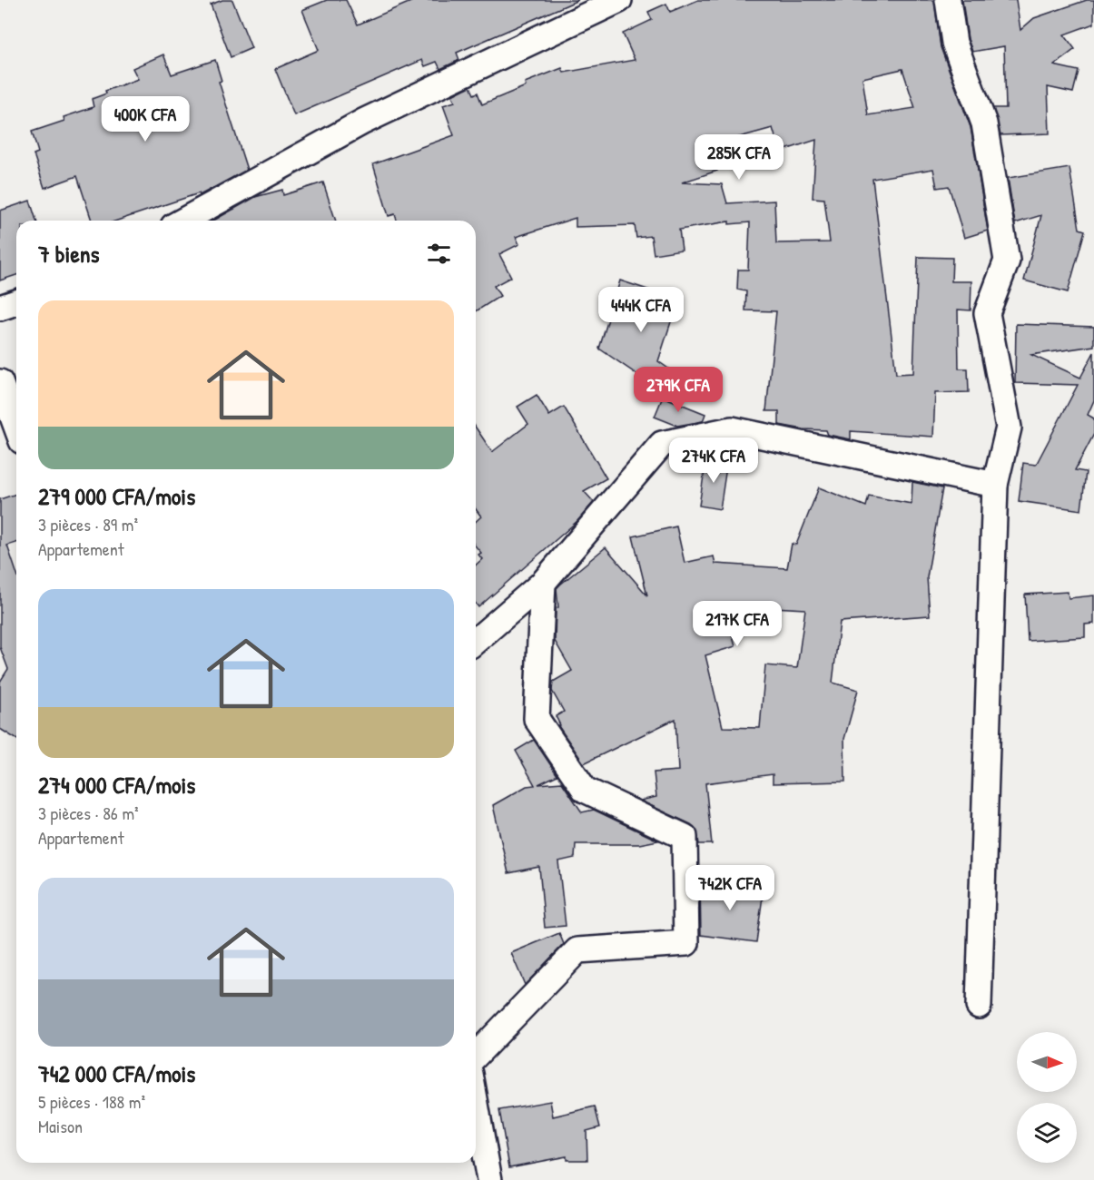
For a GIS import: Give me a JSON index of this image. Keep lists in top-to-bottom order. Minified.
{"north":"right","page":{"price":["400K CFA","285K CFA","444K CFA","279K CFA","274K CFA","217K CFA","742K CFA"],"heading":"7 biens","list":[{"name":"279 000 CFA/mois","note":"3 pièces · 89 m² · Appartement"},{"name":"274 000 CFA/mois","note":"3 pièces · 86 m² · Appartement"},{"name":"742 000 CFA/mois","note":"5 pièces · 188 m² · Maison"}]}}
